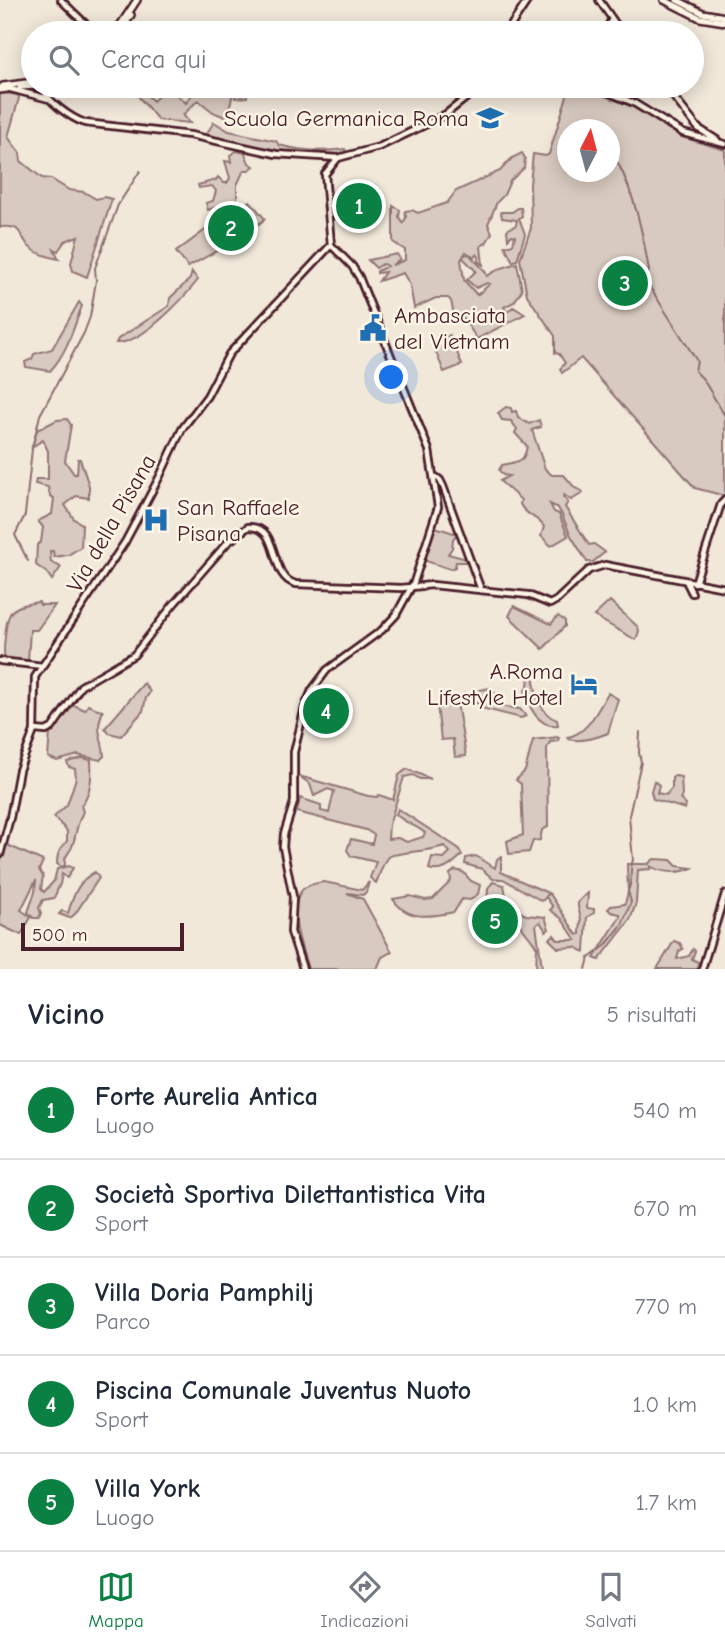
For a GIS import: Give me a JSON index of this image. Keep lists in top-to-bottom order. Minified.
{"streets":{"main road":["Via della Pisana"]},"places":{"school or university":["Scuola Germanica Roma"],"public building":["Ambasciata del Vietnam"],"hospital":["San Raffaele Pisana"],"hotel":["A.Roma Lifestyle Hotel"]},"scale_bar":"500 m","north":"top","page":{"search":"Cerca qui","pins":["1","2","3","4","5"],"scale":"500 m","heading":["Vicino","5 risultati"],"list":[{"mark":"1","name":"Forte Aurelia Antica","note":"Luogo","value":"540 m"},{"mark":"2","name":"Società Sportiva Dilettantistica Vita","note":"Sport","value":"670 m"},{"mark":"3","name":"Villa Doria Pamphilj","note":"Parco","value":"770 m"},{"mark":"4","name":"Piscina Comunale Juventus Nuoto","note":"Sport","value":"1.0 km"},{"mark":"5","name":"Villa York","note":"Luogo","value":"1.7 km"}],"nav":["Mappa","Indicazioni","Salvati"]}}
